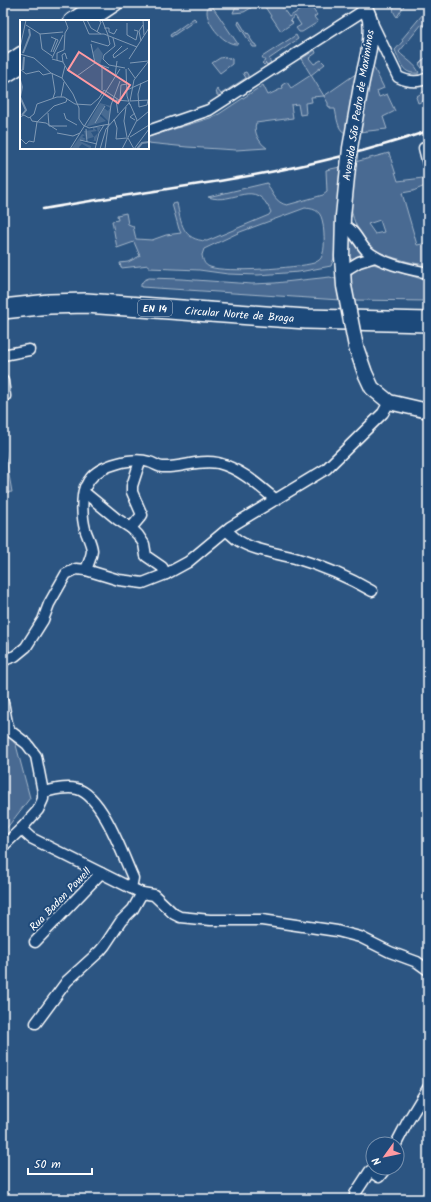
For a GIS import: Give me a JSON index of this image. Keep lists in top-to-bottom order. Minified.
{"streets":{"highway":["EN 14","Circular Norte de Braga"],"street":["Avenida São Pedro de Maximinos","Rua Baden Powell"]},"scale_bar":"50 m","north":"bottom left"}
